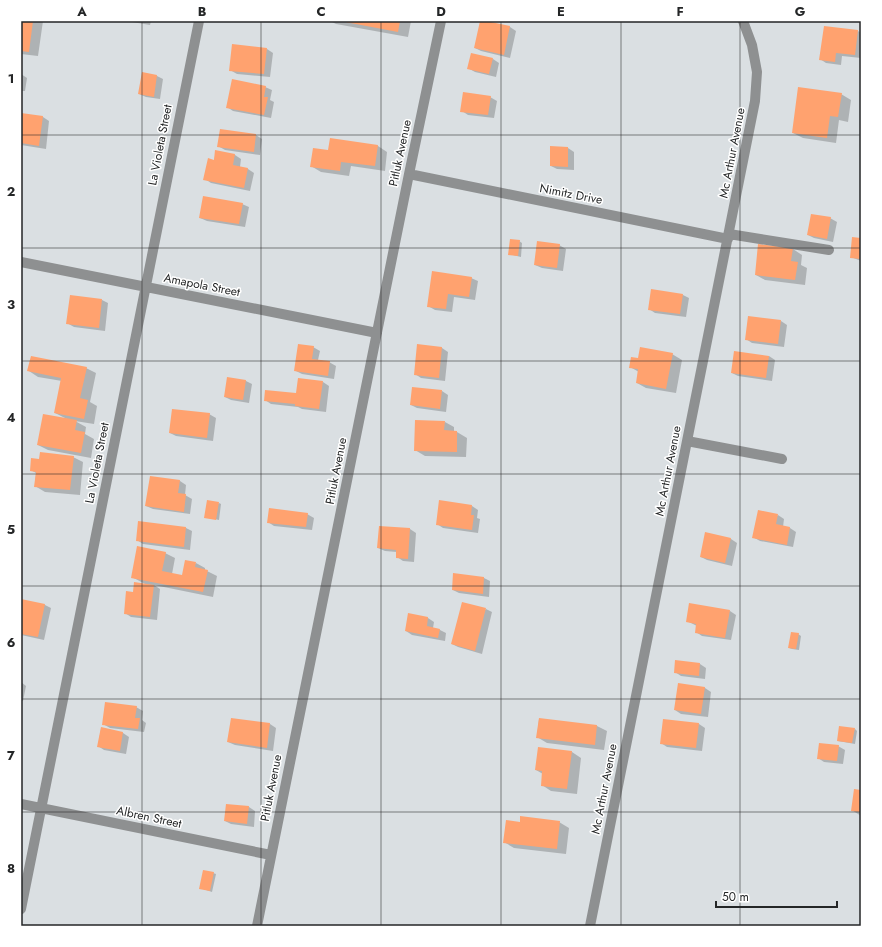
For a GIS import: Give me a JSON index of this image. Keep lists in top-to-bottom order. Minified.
{"streets":{"street":["La Violeta Street","Pitluk Avenue","Mc Arthur Avenue","Nimitz Drive","Amapola Street","Albren Street"]},"crossings":[["La Violeta Street","Amapola Street"],["La Violeta Street","Albren Street"],["Pitluk Avenue","Nimitz Drive"],["Pitluk Avenue","Amapola Street"],["Pitluk Avenue","Albren Street"],["Mc Arthur Avenue","Nimitz Drive"]],"scale_bar":"50 m","grid":{"columns":["A","B","C","D","E","F","G"],"rows":["1","2","3","4","5","6","7","8"]}}
